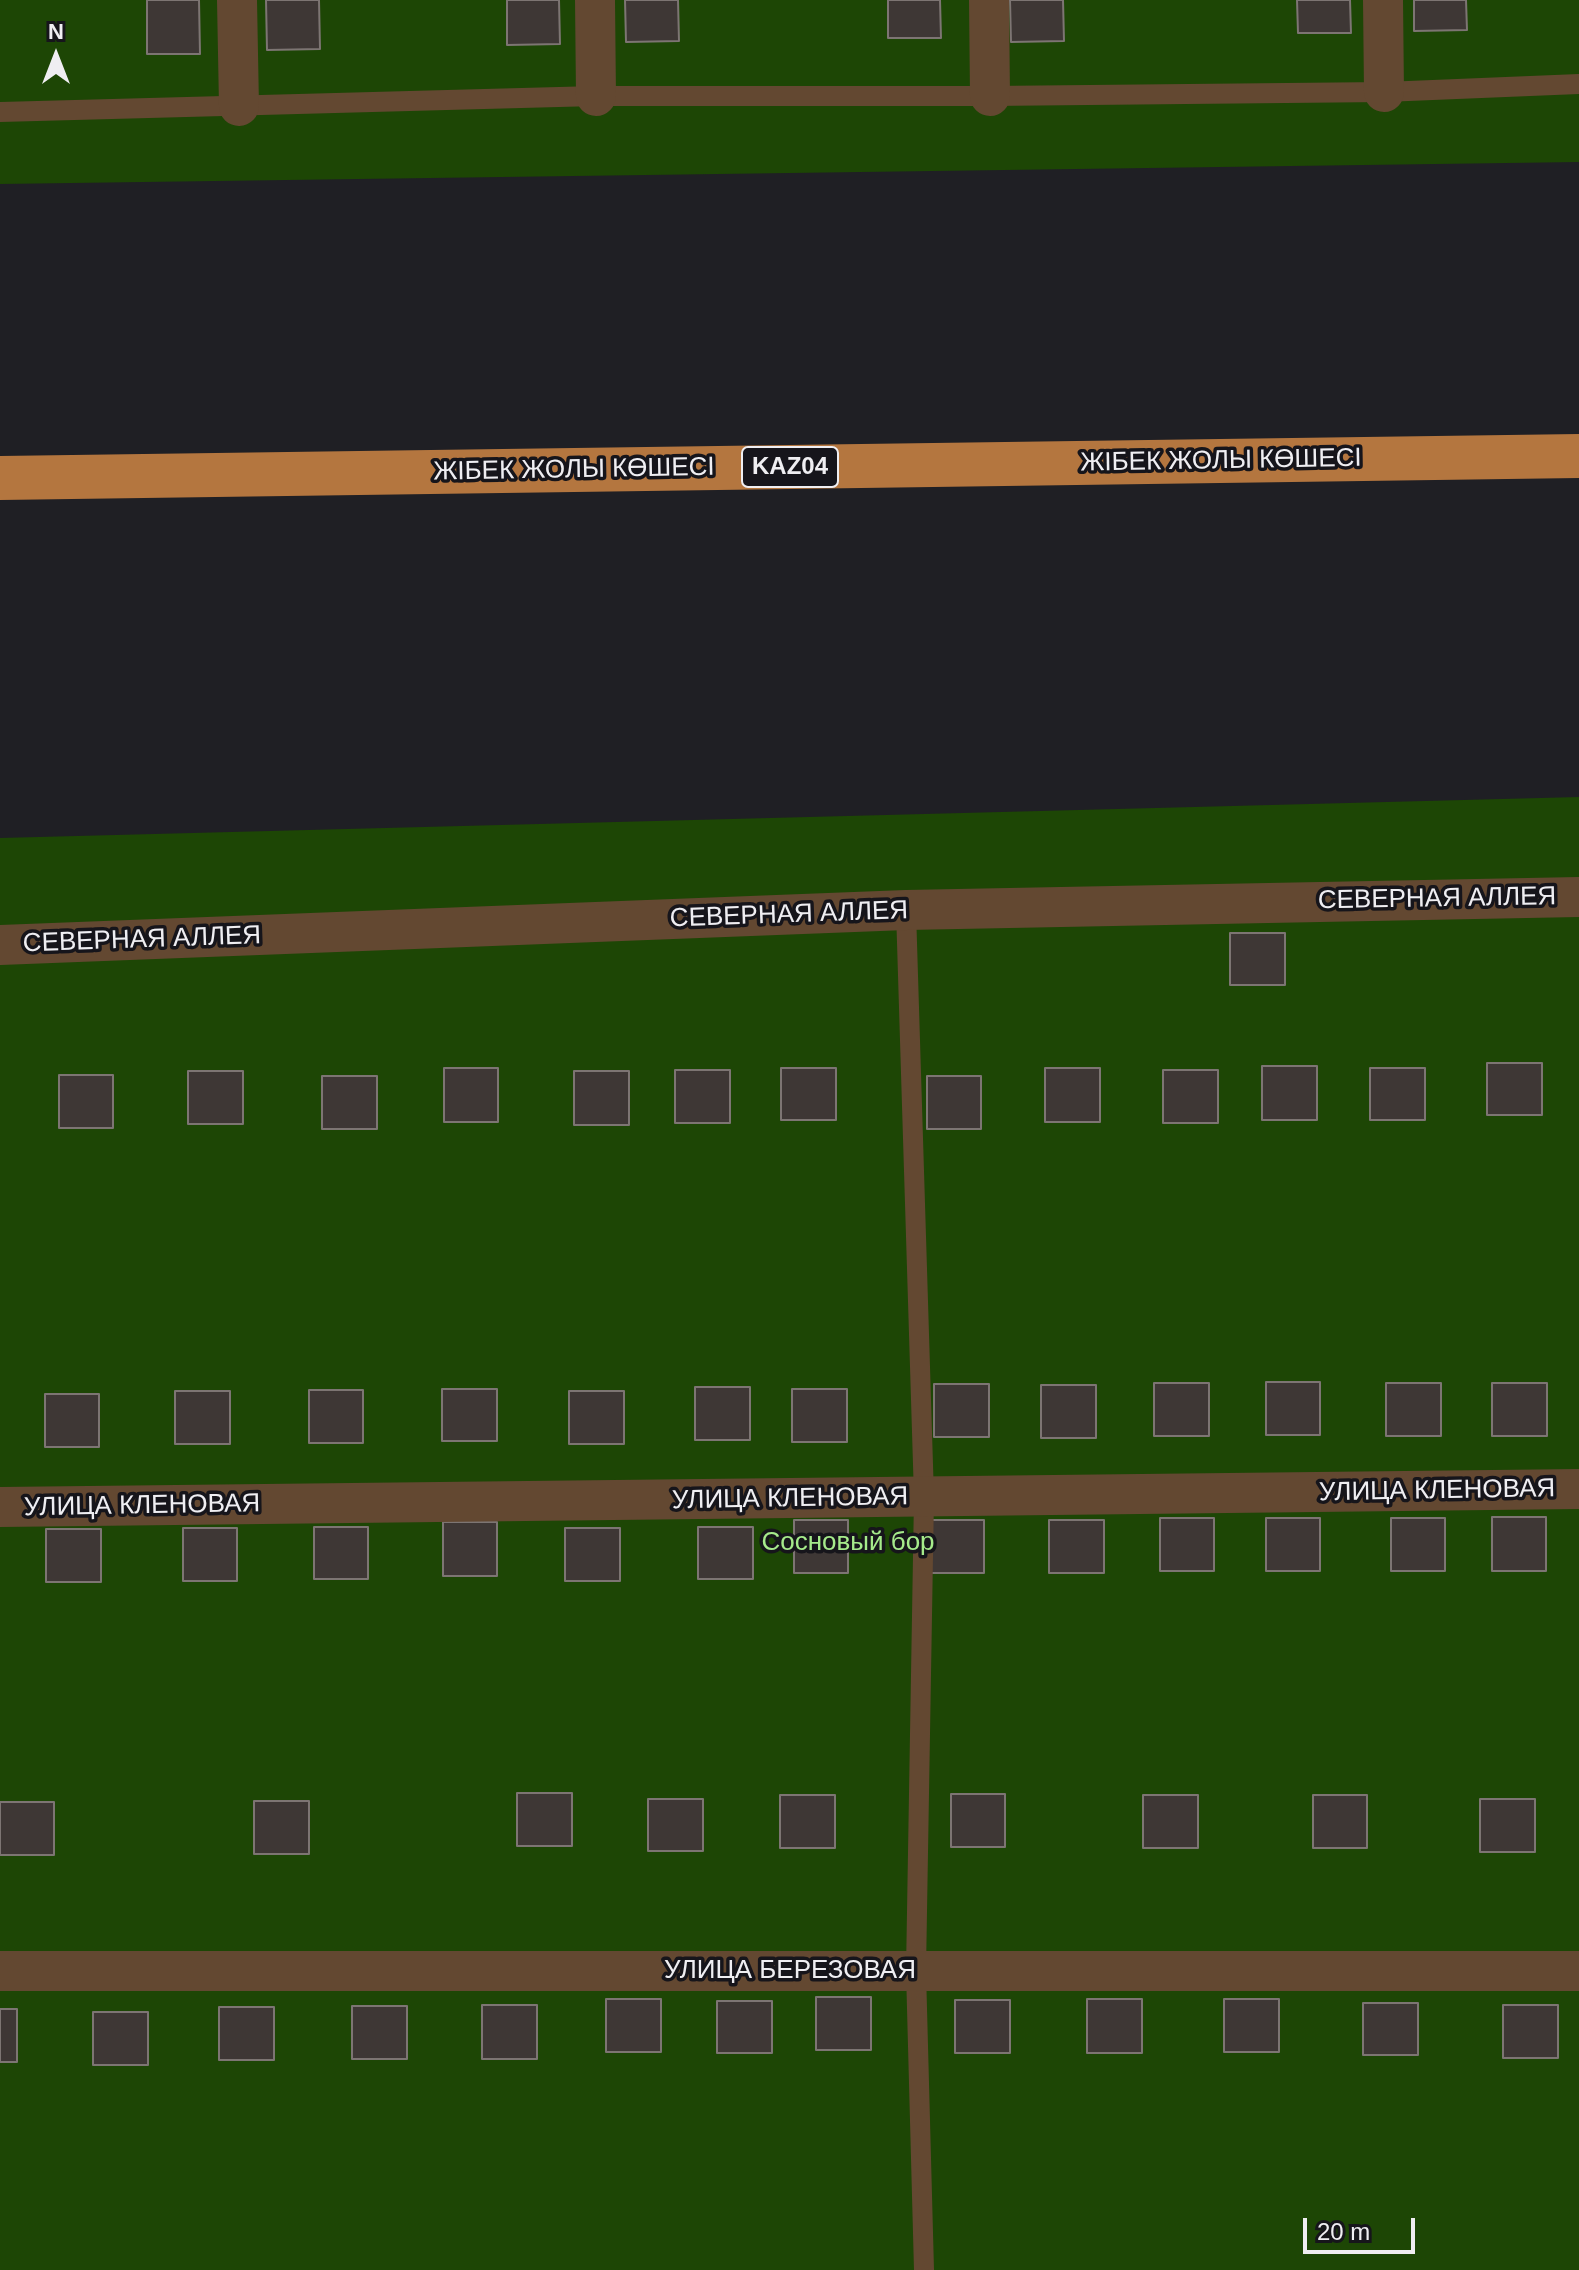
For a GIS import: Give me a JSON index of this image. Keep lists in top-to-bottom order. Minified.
{"streets":{"highway":["ЖІБЕК ЖОЛЫ КӨШЕСІ","KАZ04"],"street":["СЕВЕРНАЯ АЛЛЕЯ","УЛИЦА КЛЕНОВАЯ","УЛИЦА БЕРЕЗОВАЯ"]},"parks":["Сосновый бор"],"scale_bar":"20 m","north":"top"}
